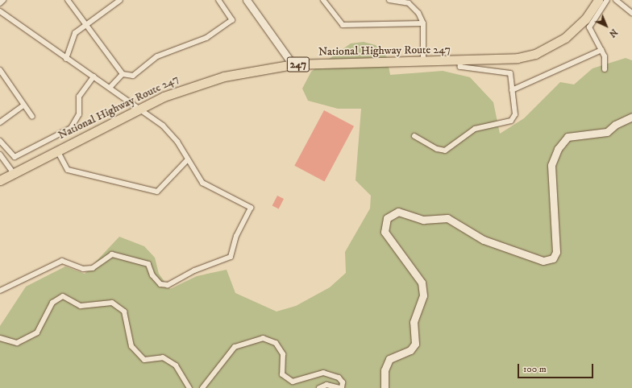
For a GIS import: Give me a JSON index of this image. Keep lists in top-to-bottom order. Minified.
{"streets":{"highway":["National Highway Route 247","247"]},"scale_bar":"100 m","north":"bottom right"}
